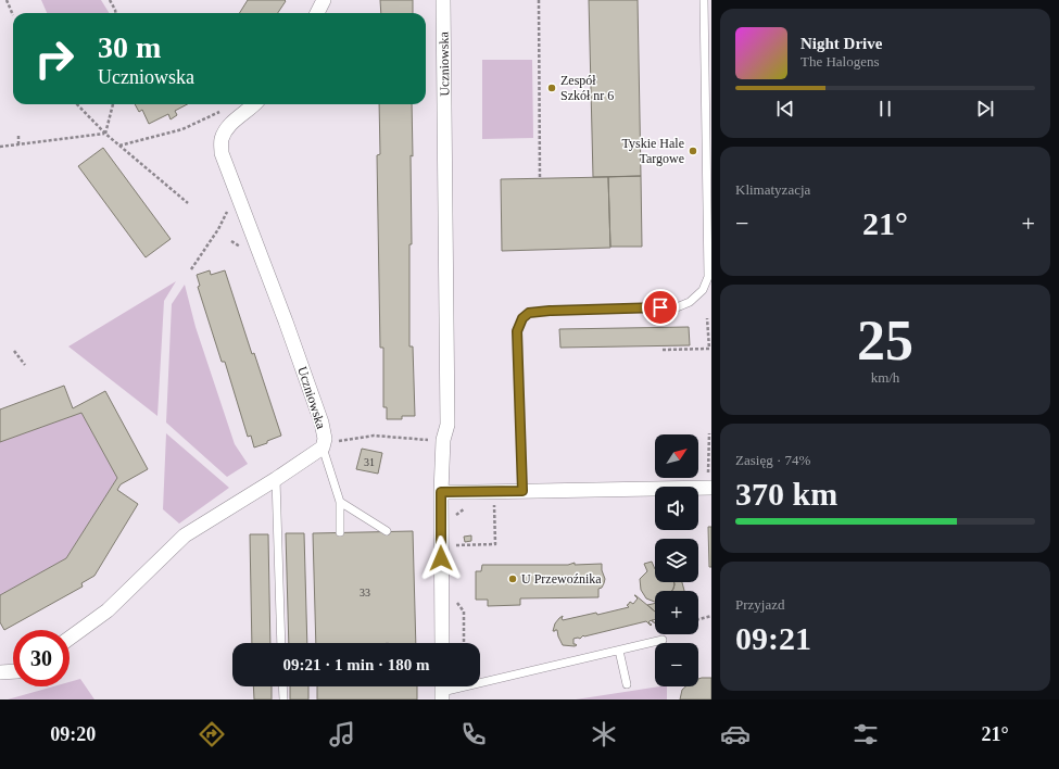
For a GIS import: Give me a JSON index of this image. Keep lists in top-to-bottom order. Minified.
{"streets":{"street":["Uczniowska"]},"places":["Zespół Szkół nr 6","Tyskie Hale Targowe","U Przewoźnika"],"house_numbers":["31","33"],"north":"top right","page":{"turn":["30 m","Uczniowska"],"song":["Night Drive","The Halogens"],"tile":["Klimatyzacja",["25","km/h"],["Zasięg · 74%","370 km"],["Przyjazd","09:21"]],"heat":["−","21°","+"],"map_buttons":["+","−"],"limit":"30","trip":"09:21 · 1 min · 180 m","tabs":["09:20","21°"]}}
